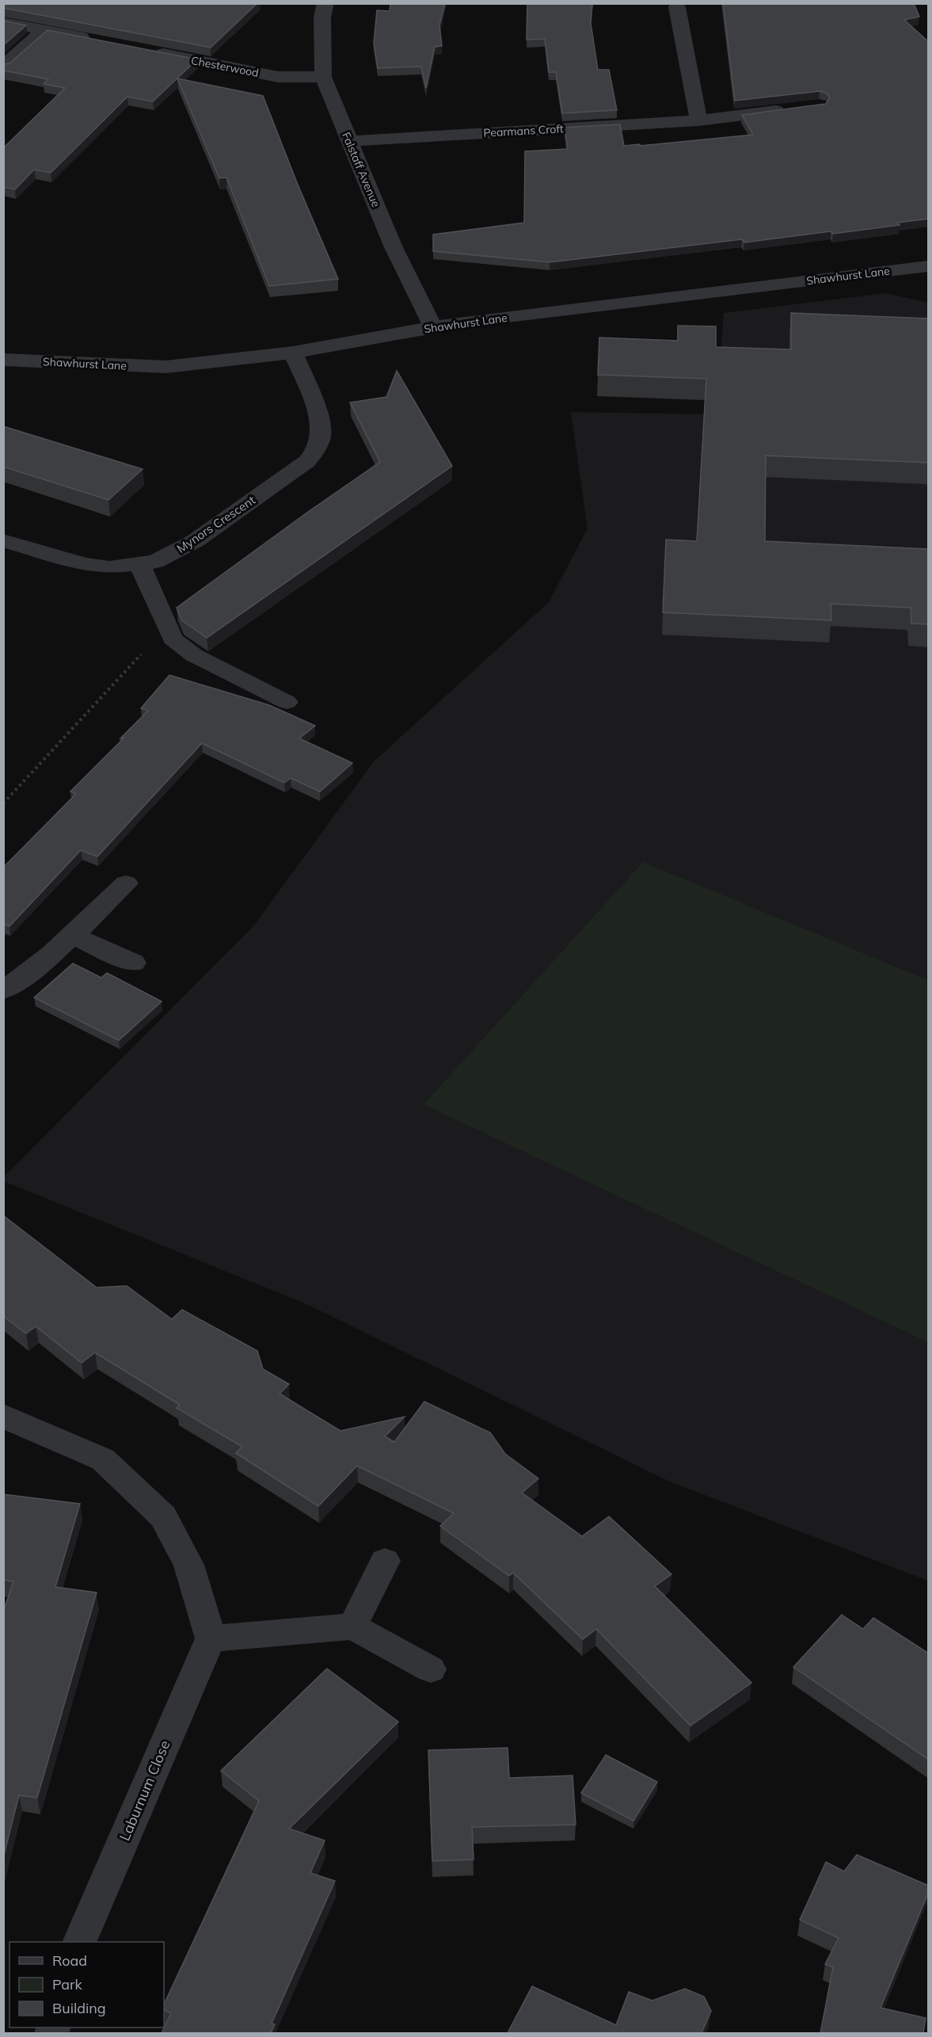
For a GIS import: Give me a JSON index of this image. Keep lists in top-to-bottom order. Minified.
{"streets":{"street":["Chesterwood","Pearmans Croft","Falstaff Avenue","Shawhurst Lane","Mynors Crescent","Laburnum Close"]},"crossings":[["Chesterwood","Falstaff Avenue"],["Pearmans Croft","Falstaff Avenue"],["Falstaff Avenue","Shawhurst Lane"],["Shawhurst Lane","Mynors Crescent"]],"legend":["Road","Park","Building"]}
